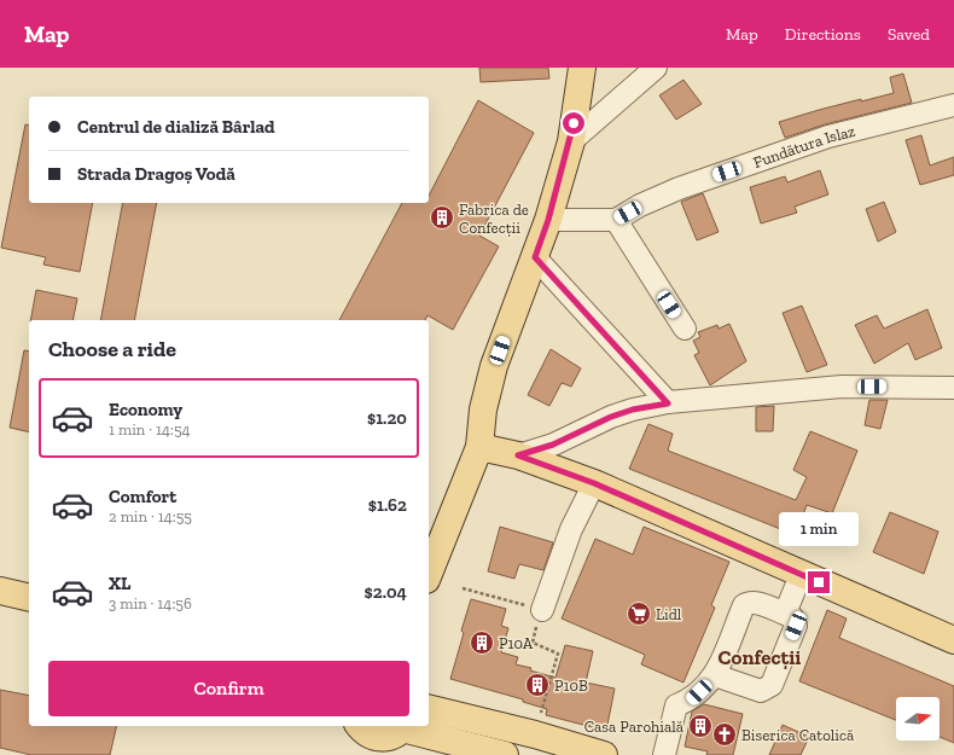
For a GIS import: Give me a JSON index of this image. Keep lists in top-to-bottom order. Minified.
{"streets":{"street":["Fundătura Islaz"]},"districts":["Confecții"],"places":{"building":["Fabrica de Confecții","P10A","P10B","Casa Parohială"],"supermarket":["Lidl"],"church":["Biserica Catolică"]},"north":"right","page":{"header":"Map","nav":["Map","Directions","Saved"],"banner":["Centrul de dializă Bârlad","Strada Dragoș Vodă"],"heading":"Choose a ride","list":[{"name":"Economy","note":"1 min · 14:54","value":"$1.20"},{"name":"Comfort","note":"2 min · 14:55","value":"$1.62"},{"name":"XL","note":"3 min · 14:56","value":"$2.04"}],"bubble":"1 min","buttons":"Confirm"}}
